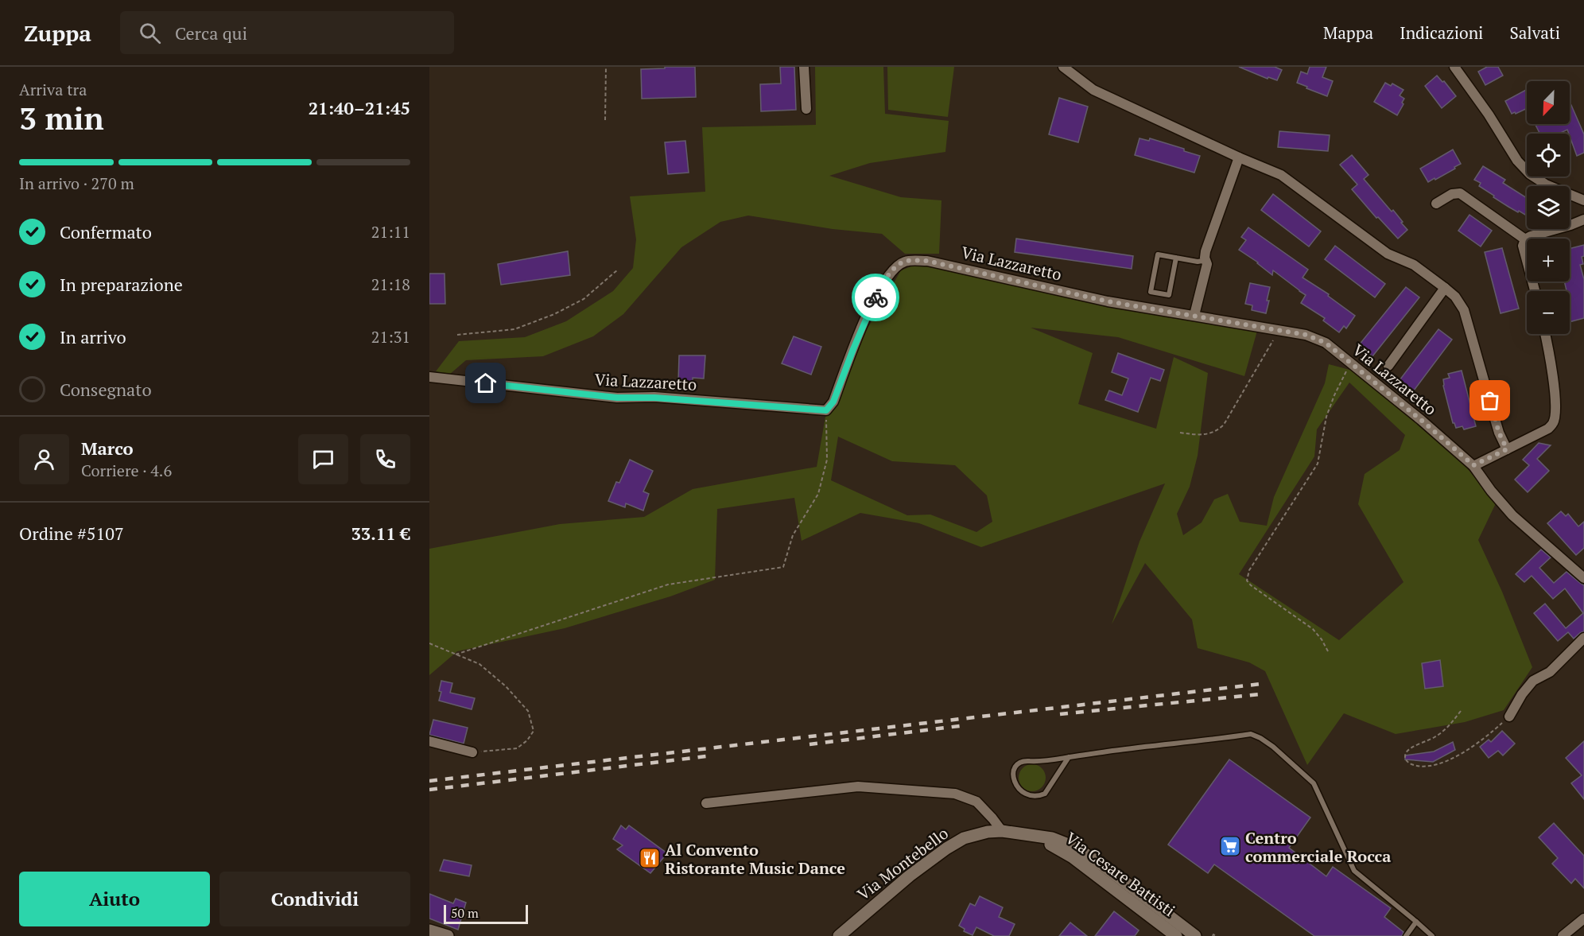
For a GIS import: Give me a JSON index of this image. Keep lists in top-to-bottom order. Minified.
{"streets":{"street":["Via Lazzaretto","Via Montebello","Via Cesare Battisti"]},"crossings":[["Via Montebello","Via Cesare Battisti"]],"places":{"supermarket":["Centro commerciale Rocca"],"restaurant":["Al Convento Ristorante Music Dance"]},"scale_bar":"50 m","north":"bottom left","page":{"header":"Zuppa","search":"Cerca qui","nav":["Mappa","Indicazioni","Salvati"],"heading":["3 min","Arriva tra","21:40–21:45"],"panel":["Marco","Corriere · 4.6","Ordine #5107","33.11 €"],"map_buttons":["+","−"],"bar":"In arrivo · 270 m","list":[["Confermato","21:11"],["In preparazione","21:18"],["In arrivo","21:31"],"Consegnato"],"buttons":["Aiuto","Condividi"],"scale":"50 m"}}
